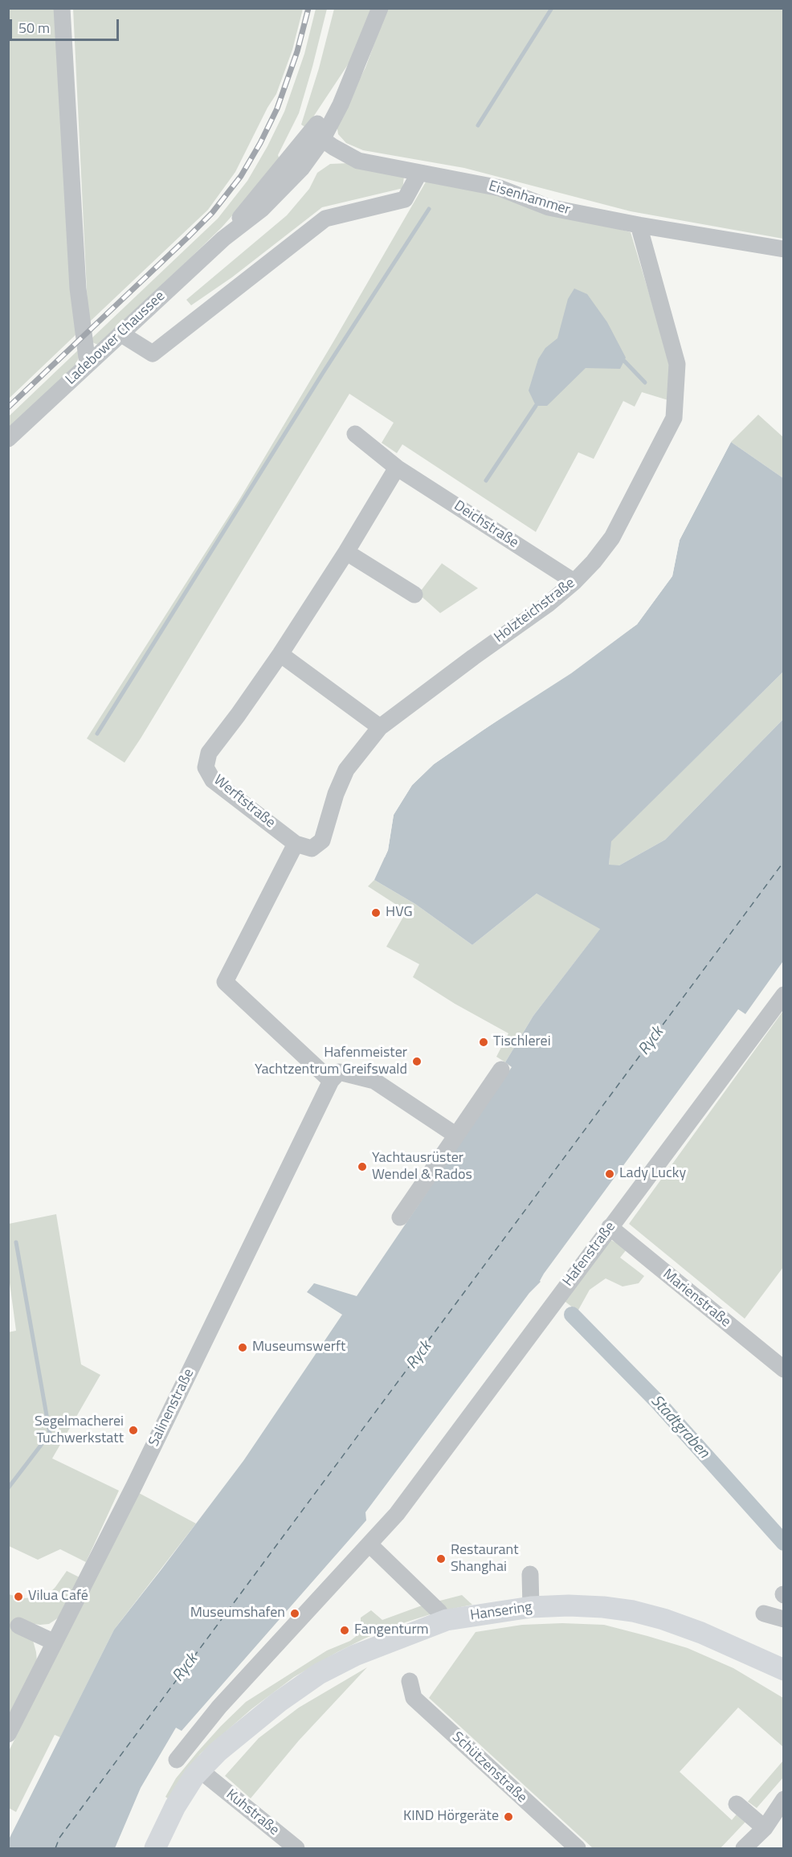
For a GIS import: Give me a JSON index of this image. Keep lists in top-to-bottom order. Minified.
{"streets":{"main road":["Hansering"],"street":["Eisenhammer","Ladebower Chaussee","Deichstraße","Holzteichstraße","Werftstraße","Hafenstraße","Marienstraße","Salinenstraße","Schützenstraße","Kuhstraße"]},"crossings":[["Eisenhammer","Ladebower Chaussee"],["Eisenhammer","Holzteichstraße"],["Deichstraße","Holzteichstraße"],["Holzteichstraße","Werftstraße"],["Hafenstraße","Marienstraße"],["Hansering","Kuhstraße"]],"water":["Ryck","Stadtgraben"],"places":["HVG","Tischlerei","Hafenmeister Yachtzentrum Greifswald","Yachtausrüster Wendel & Rados","Lady Lucky","Museumswerft","Segelmacherei Tuchwerkstatt","Restaurant Shanghai","Vilua Café","Museumshafen","Fangenturm","KIND Hörgeräte"],"scale_bar":"50 m"}
